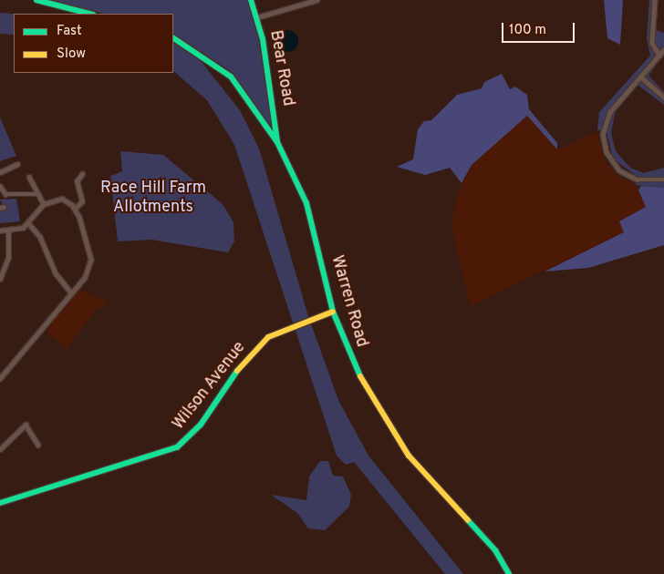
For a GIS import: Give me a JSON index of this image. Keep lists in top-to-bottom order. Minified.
{"streets":{"street":["Bear Road","Warren Road","Wilson Avenue"]},"crossings":[["Bear Road","Warren Road"],["Warren Road","Wilson Avenue"]],"parks":["Race Hill Farm Allotments"],"legend":["Fast","Slow"],"scale_bar":"100 m"}
